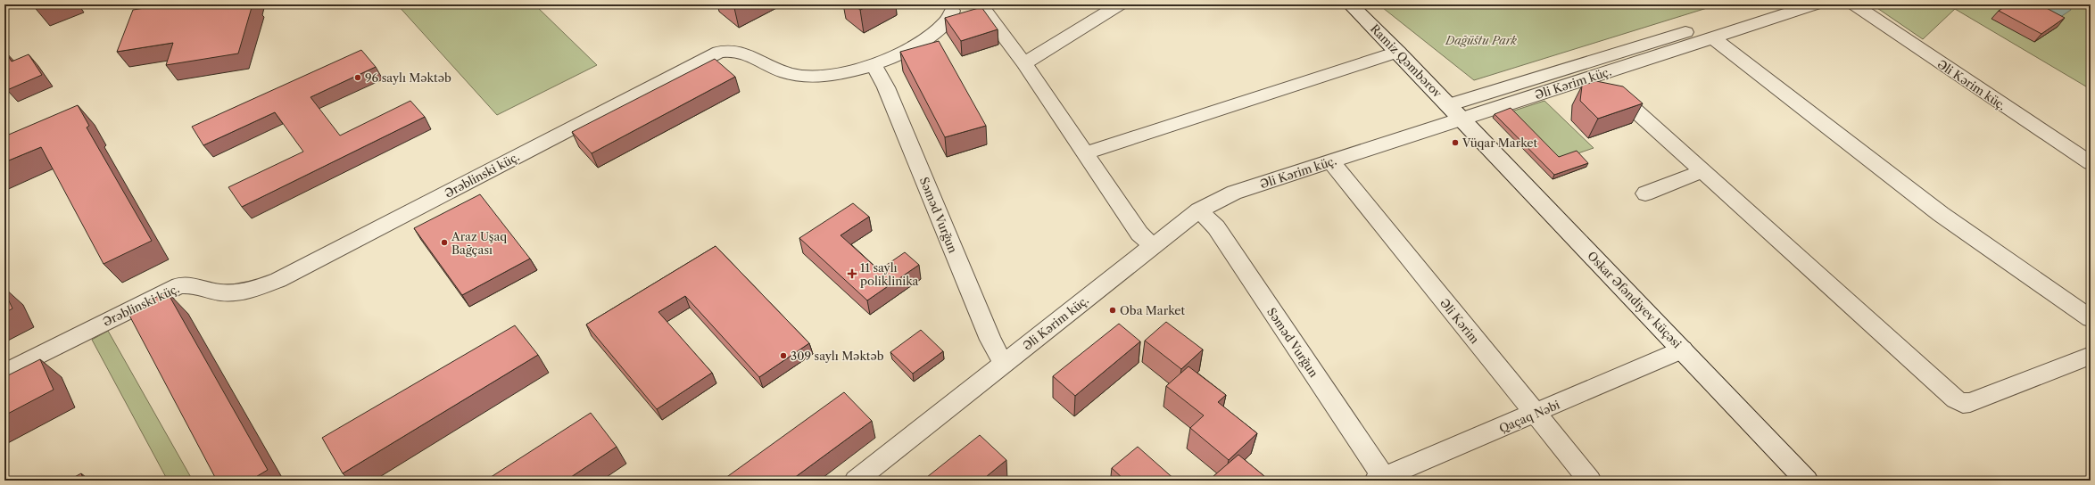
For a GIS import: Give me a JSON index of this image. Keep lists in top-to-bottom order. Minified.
{"streets":{"street":["Ramiz Qəmbərov","Əli Kərim küç.","Ərəblinski küç.","Səməd Vurğun","Oskar Əfəndiyev küçəsi","Əli Kərim","Qaçaq Nəbi"]},"crossings":[["Ramiz Qəmbərov","Əli Kərim küç."],["Ramiz Qəmbərov","Oskar Əfəndiyev küçəsi"],["Əli Kərim küç.","Səməd Vurğun"],["Əli Kərim küç.","Oskar Əfəndiyev küçəsi"],["Əli Kərim küç.","Əli Kərim"],["Ərəblinski küç.","Səməd Vurğun"],["Səməd Vurğun","Qaçaq Nəbi"],["Oskar Əfəndiyev küçəsi","Qaçaq Nəbi"],["Əli Kərim","Qaçaq Nəbi"]],"parks":["Dağüstu Park"],"places":{"other":["96 saylı Məktəb","Vüqar Market","Araz Uşaq Bağçası","Oba Market","309 saylı Məktəb"],"health":["11 saylı poliklinika"]}}
